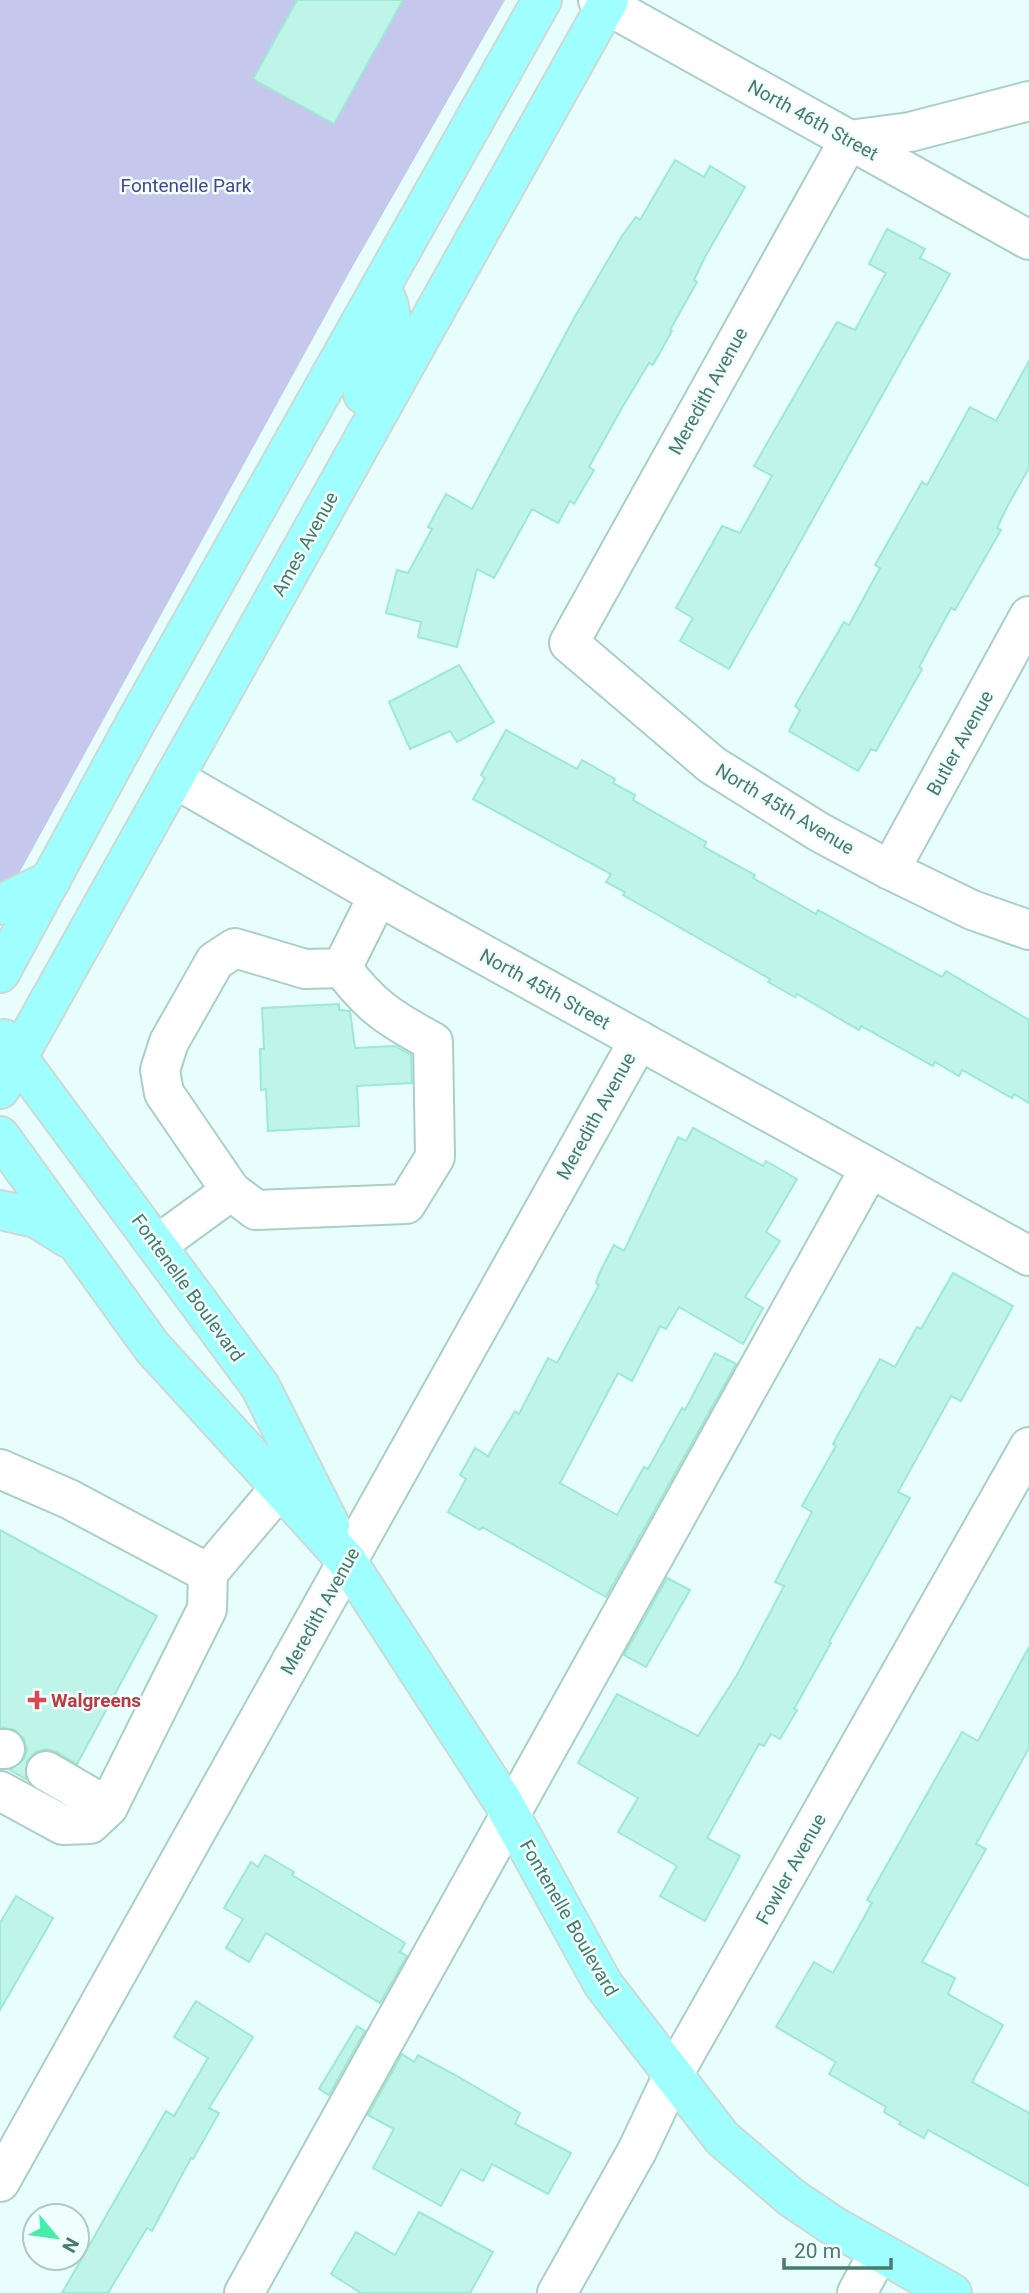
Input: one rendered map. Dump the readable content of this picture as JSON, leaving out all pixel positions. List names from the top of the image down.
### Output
{
  "streets": {
    "main road": ["Ames Avenue", "Fontenelle Boulevard"],
    "street": [
      "North 46th Street",
      "Meredith Avenue",
      "Butler Avenue",
      "North 45th Avenue",
      "North 45th Street",
      "Fowler Avenue"
    ]
  },
  "crossings": [
    ["North 46th Street", "Meredith Avenue"],
    ["North 46th Street", "Ames Avenue"],
    ["Meredith Avenue", "North 45th Avenue"],
    ["Meredith Avenue", "North 45th Street"],
    ["Meredith Avenue", "Fontenelle Boulevard"],
    ["Ames Avenue", "North 45th Street"],
    ["Ames Avenue", "Fontenelle Boulevard"],
    ["Butler Avenue", "North 45th Avenue"],
    ["Fontenelle Boulevard", "Fowler Avenue"]
  ],
  "parks": ["Fontenelle Park"],
  "places": {
    "health": ["Walgreens"]
  },
  "scale_bar": "20 m",
  "north": "bottom right"
}
